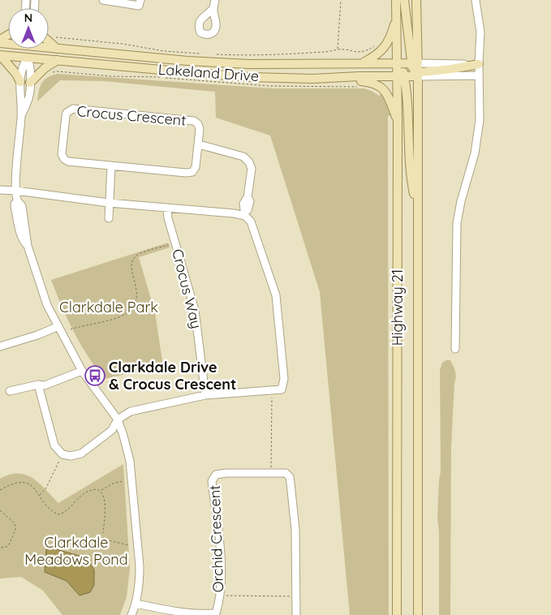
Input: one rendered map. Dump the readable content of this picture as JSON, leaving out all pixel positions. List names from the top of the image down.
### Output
{
  "streets": {
    "main road": ["Lakeland Drive", "Highway 21"],
    "street": ["Crocus Crescent", "Crocus Way", "Orchid Crescent"]
  },
  "crossings": [
    ["Lakeland Drive", "Highway 21"]
  ],
  "parks": ["Clarkdale Park", "Clarkdale Meadows Pond"],
  "places": {
    "bus stop": ["Clarkdale Drive & Crocus Crescent"]
  },
  "north": "top"
}
